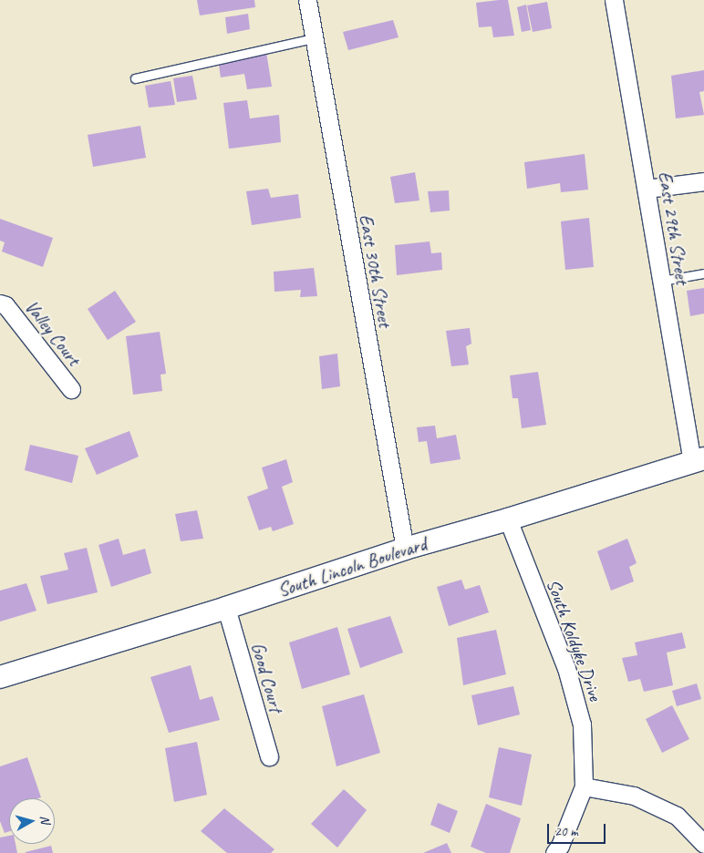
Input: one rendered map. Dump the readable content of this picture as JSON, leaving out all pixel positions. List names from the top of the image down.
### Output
{
  "streets": {
    "street": [
      "East 29th Street",
      "East 30th Street",
      "Valley Court",
      "South Lincoln Boulevard",
      "South Koldyke Drive",
      "Good Court"
    ]
  },
  "crossings": [
    ["East 29th Street", "South Lincoln Boulevard"],
    ["East 30th Street", "South Lincoln Boulevard"],
    ["South Lincoln Boulevard", "South Koldyke Drive"],
    ["South Lincoln Boulevard", "Good Court"]
  ],
  "scale_bar": "20 m",
  "north": "right"
}
